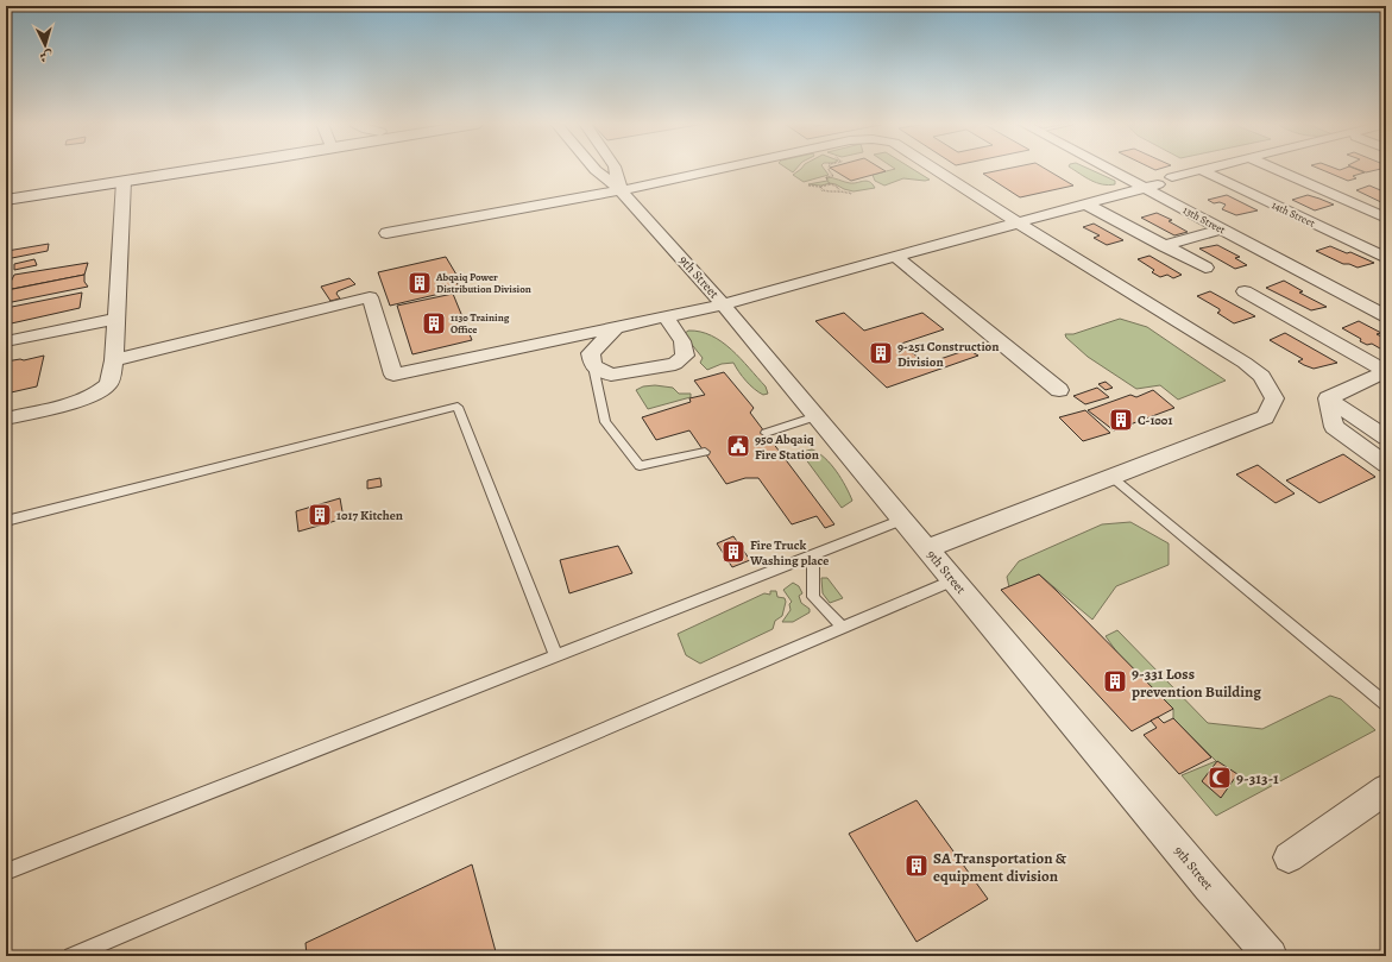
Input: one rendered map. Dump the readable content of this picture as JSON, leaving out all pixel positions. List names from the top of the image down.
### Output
{
  "streets": {
    "street": ["14th Street", "13th Street", "9th Street"]
  },
  "places": {
    "building": [
      "Abqaiq Power Distribution Division",
      "1130 Training Office",
      "9-251 Construction Division",
      "C-1001",
      "1017 Kitchen",
      "Fire Truck Washing place",
      "9-331 Loss prevention Building",
      "SA Transportation & equipment division"
    ],
    "public building": ["950 Abqaiq Fire Station"],
    "mosque": ["9-313-1"]
  },
  "north": "bottom"
}
